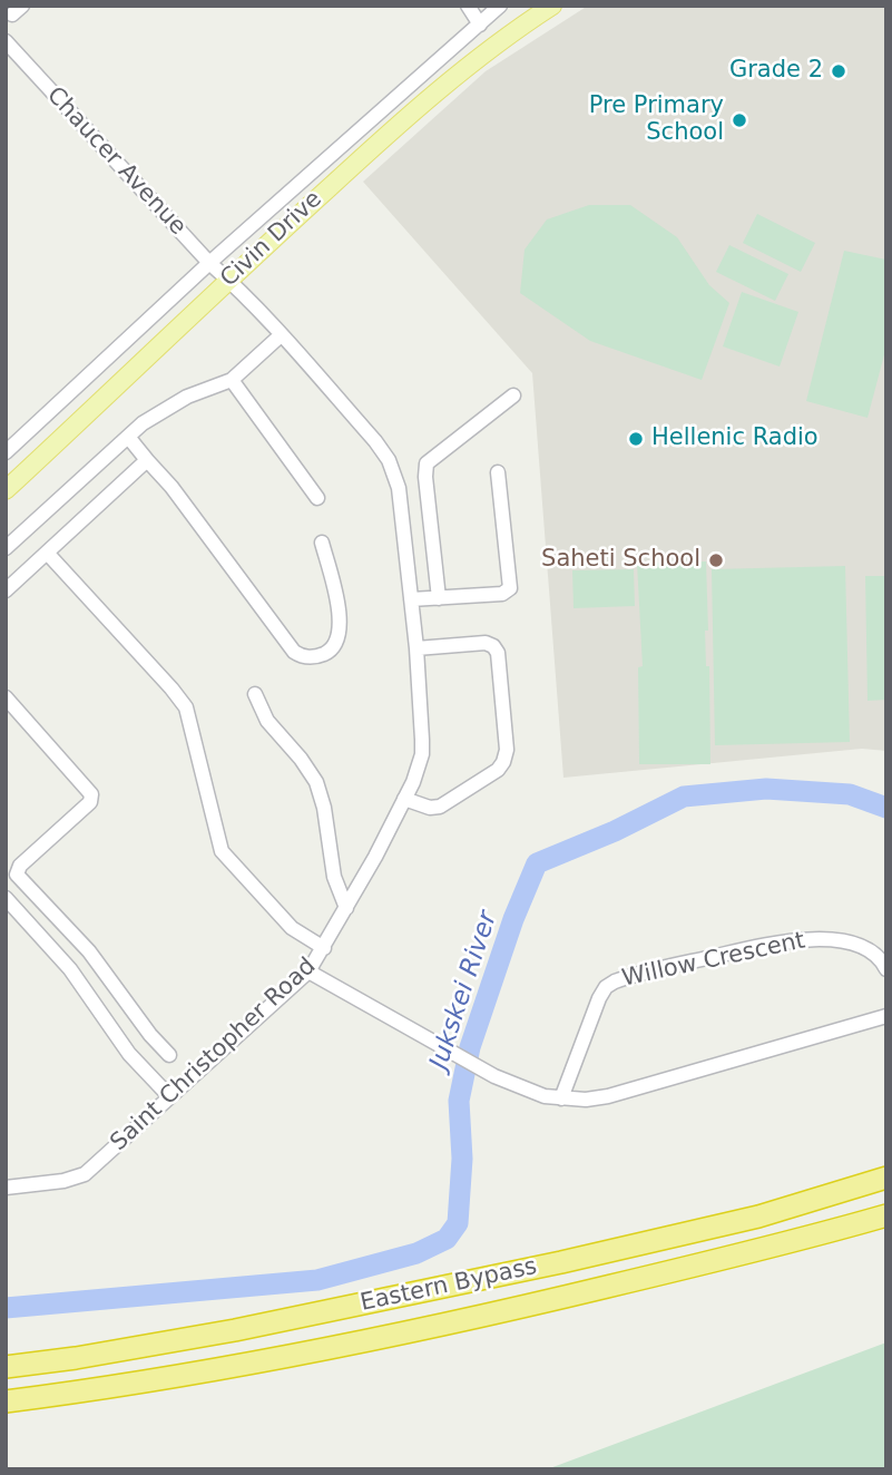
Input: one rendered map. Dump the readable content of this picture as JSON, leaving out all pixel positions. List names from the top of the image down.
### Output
{
  "streets": {
    "highway": ["Eastern Bypass"],
    "main road": ["Civin Drive"],
    "street": ["Chaucer Avenue", "Willow Crescent", "Saint Christopher Road"]
  },
  "crossings": [
    ["Chaucer Avenue", "Civin Drive"],
    ["Chaucer Avenue", "Saint Christopher Road"],
    ["Civin Drive", "Saint Christopher Road"]
  ],
  "water": ["Jukskei River"],
  "places": [
    "Grade 2",
    "Pre Primary School",
    "Hellenic Radio",
    "Saheti School"
  ]
}
